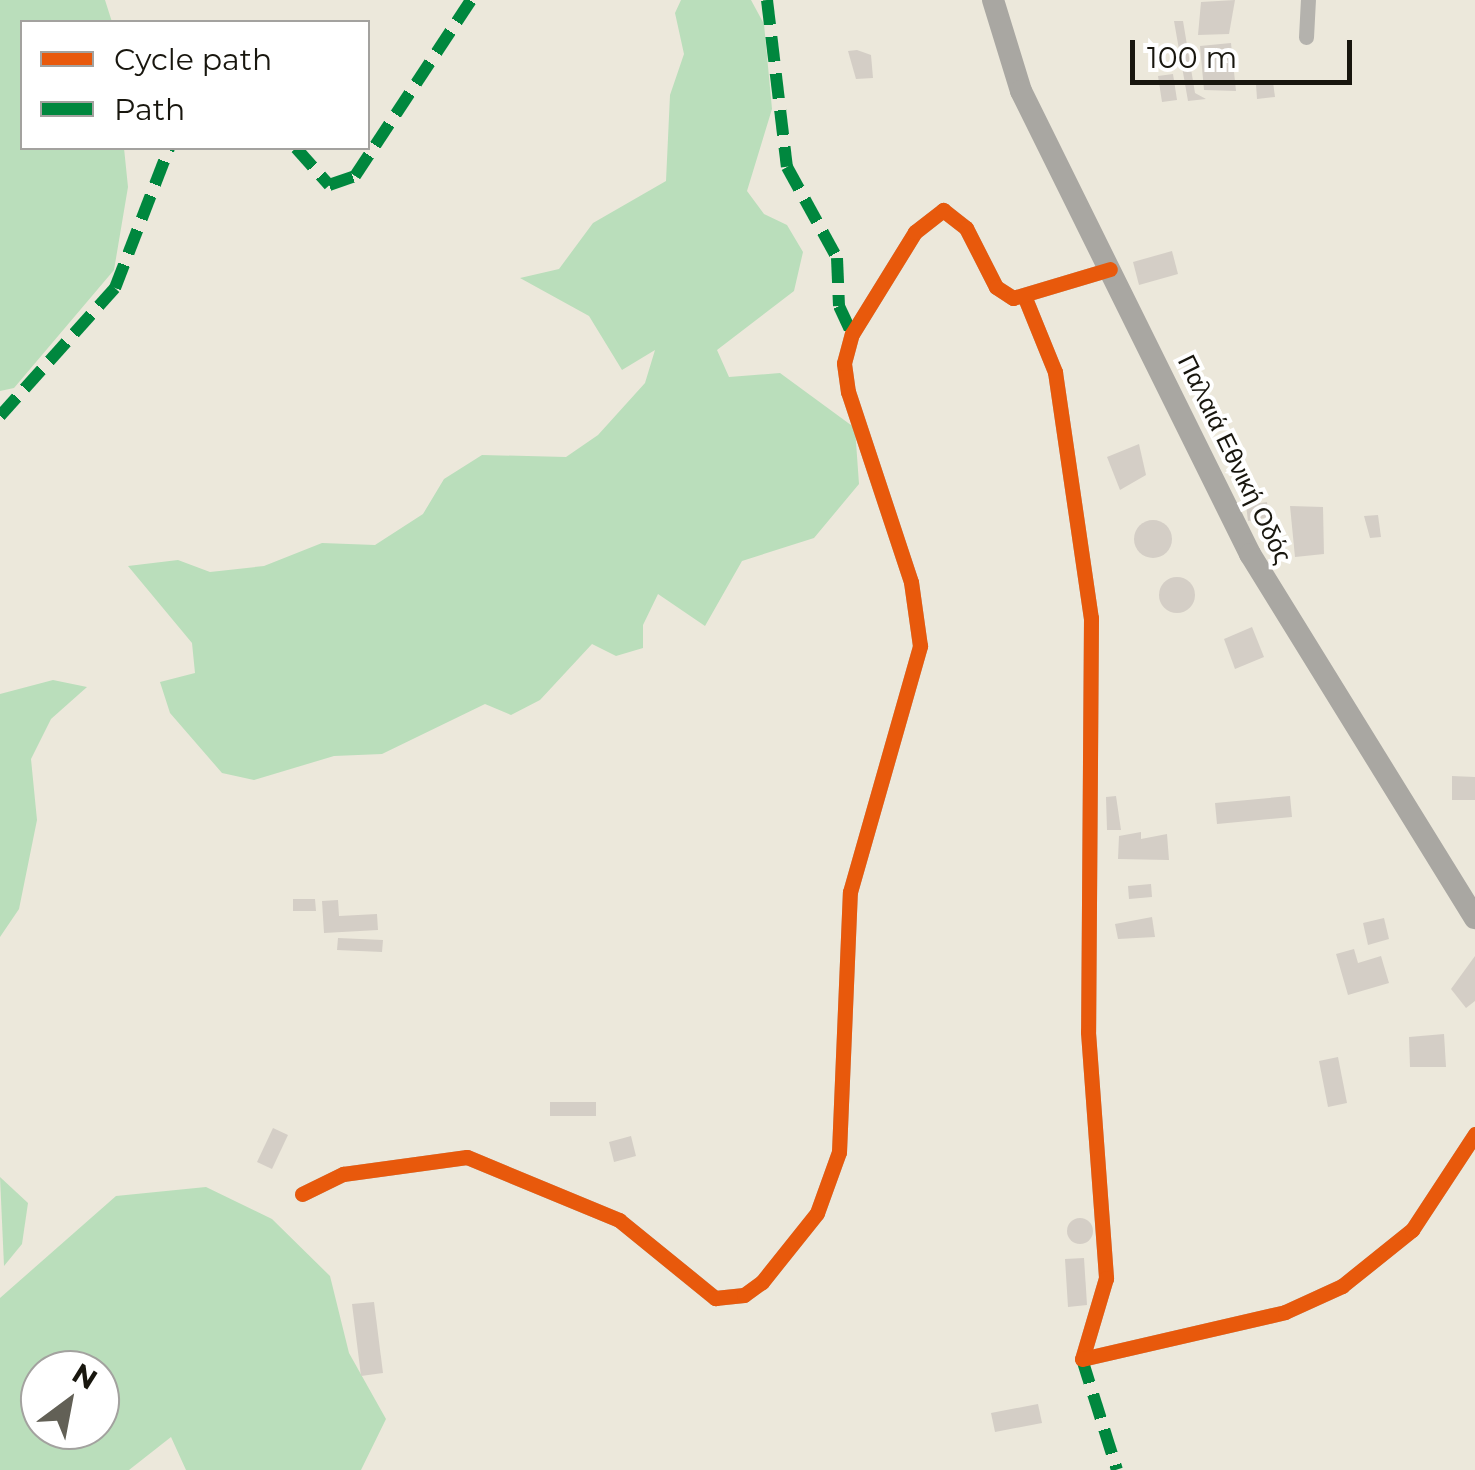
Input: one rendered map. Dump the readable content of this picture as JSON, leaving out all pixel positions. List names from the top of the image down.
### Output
{
  "streets": {
    "street": ["Παλαιά Εθνική Οδός"]
  },
  "legend": ["Cycle path", "Path"],
  "scale_bar": "100 m",
  "north": "top right"
}
